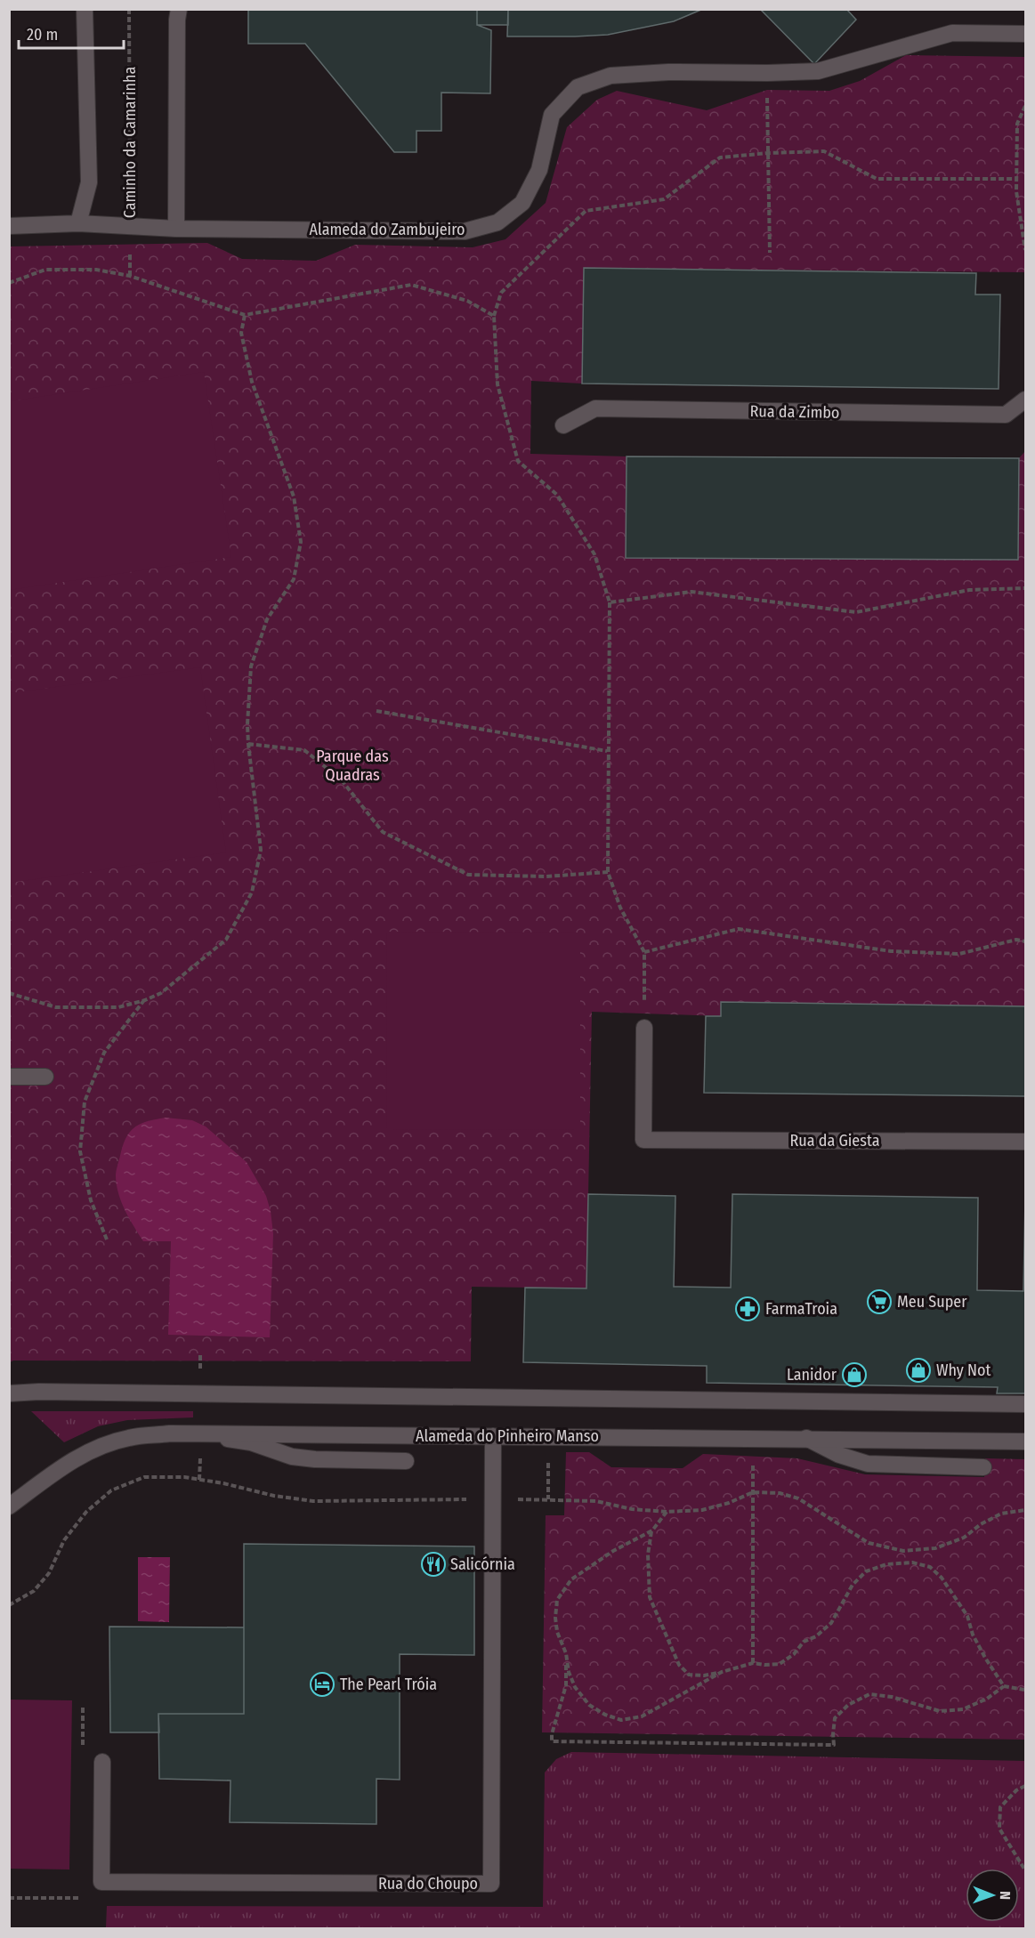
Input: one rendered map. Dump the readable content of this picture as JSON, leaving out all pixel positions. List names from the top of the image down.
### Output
{
  "streets": {
    "street": [
      "Alameda do Zambujeiro",
      "Rua da Zimbo",
      "Rua da Giesta",
      "Alameda do Pinheiro Manso",
      "Rua do Choupo"
    ],
    "path": ["Caminho da Camarinha"]
  },
  "crossings": [
    ["Caminho da Camarinha", "Alameda do Zambujeiro"],
    ["Alameda do Pinheiro Manso", "Rua do Choupo"]
  ],
  "parks": ["Parque das Quadras"],
  "places": {
    "supermarket": ["Meu Super"],
    "pharmacy": ["FarmaTroia"],
    "shop": ["Why Not", "Lanidor"],
    "restaurant": ["Salicórnia"],
    "hotel": ["The Pearl Tróia"]
  },
  "scale_bar": "20 m",
  "north": "right"
}
